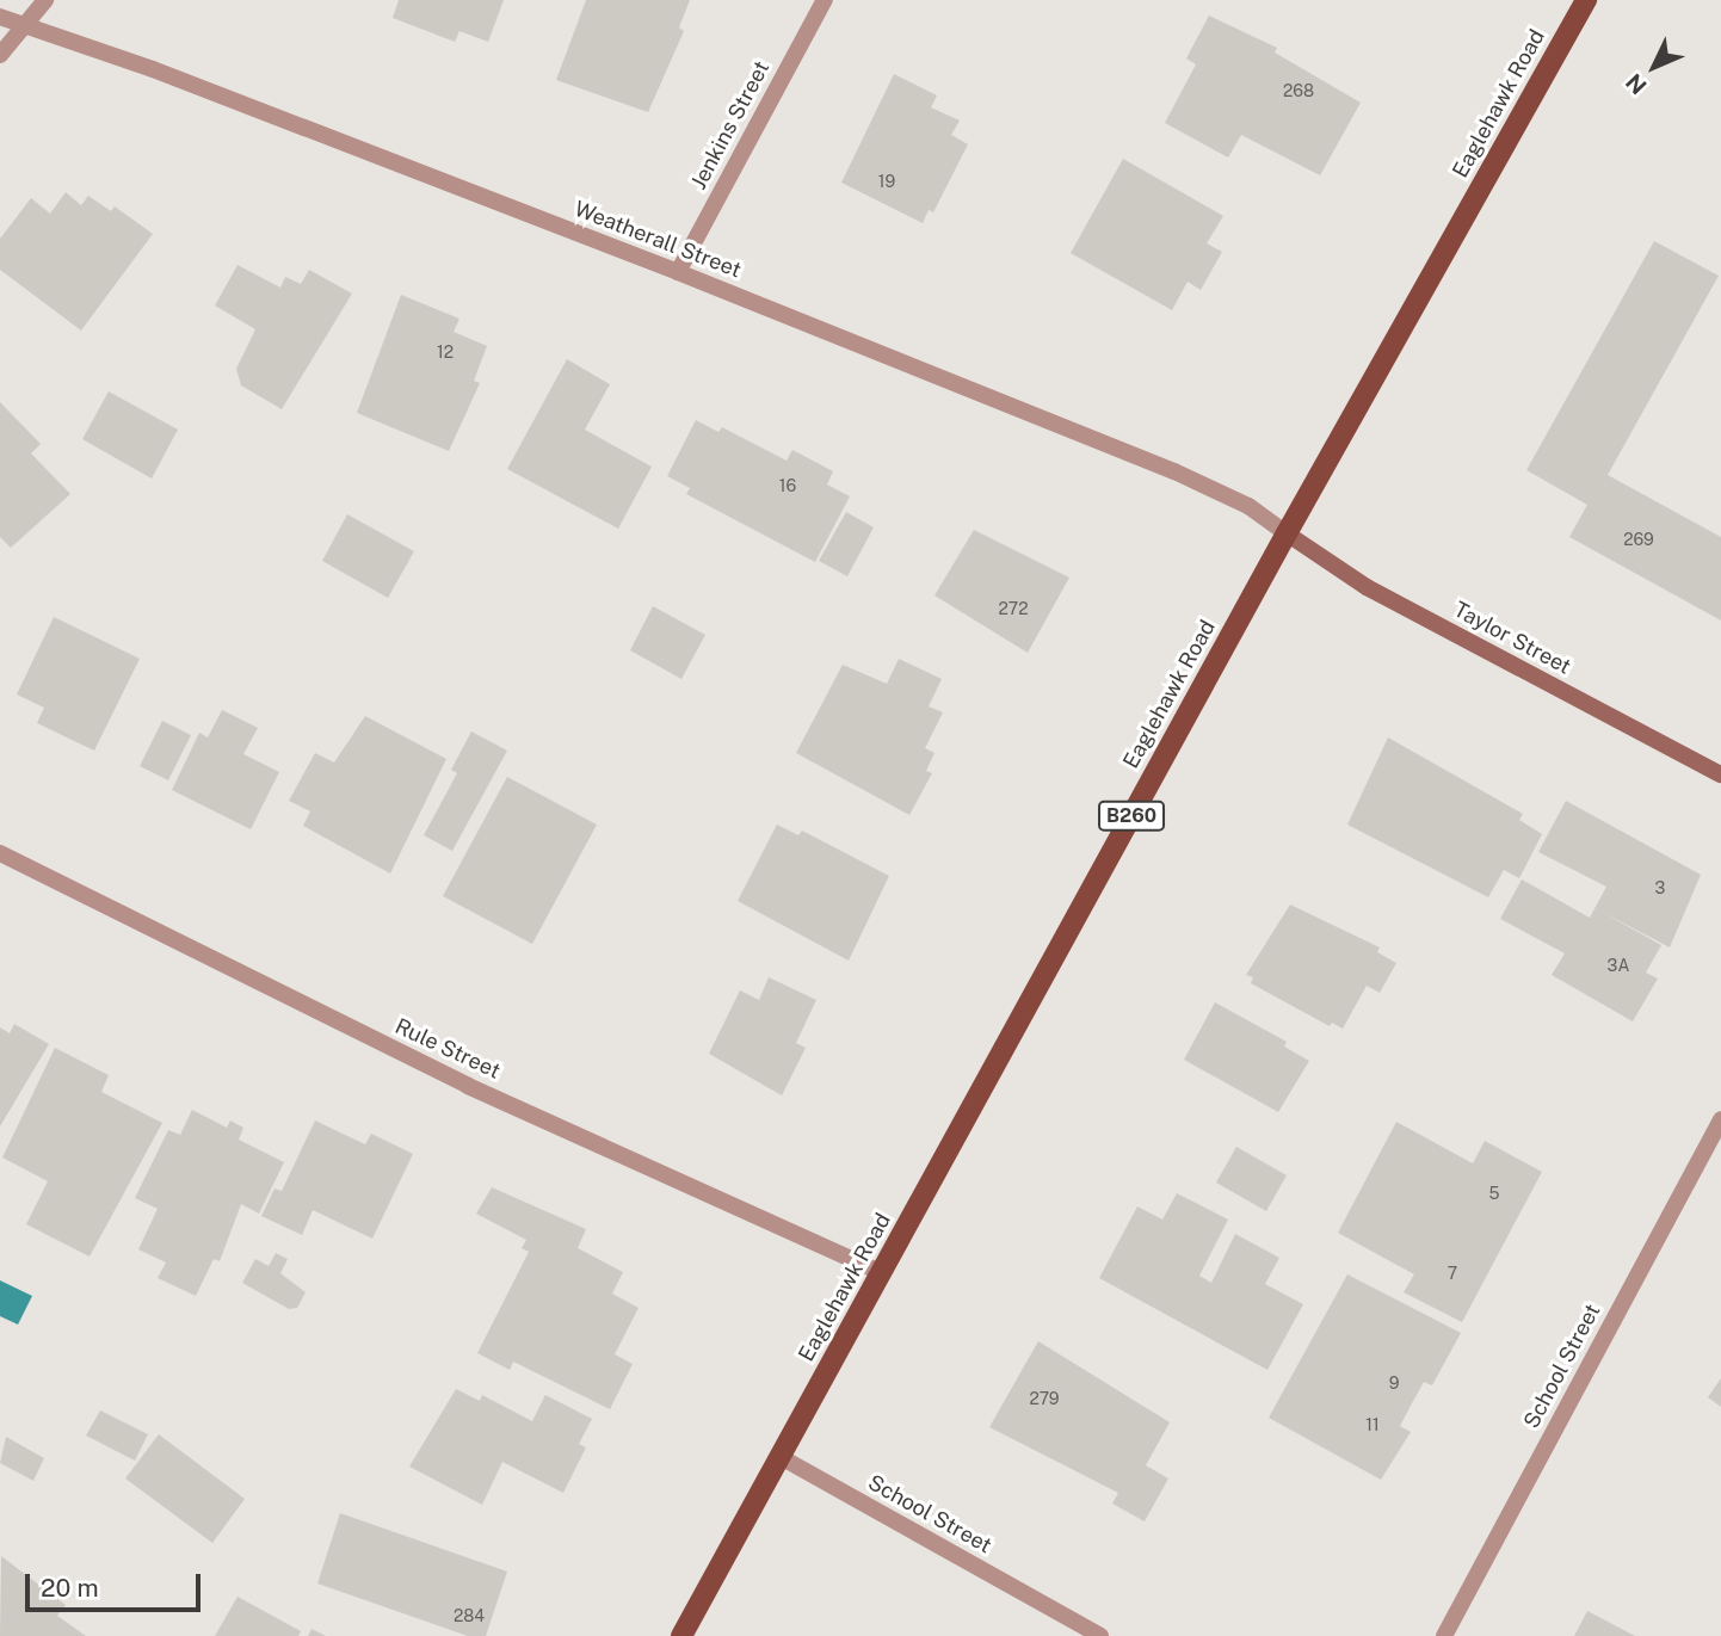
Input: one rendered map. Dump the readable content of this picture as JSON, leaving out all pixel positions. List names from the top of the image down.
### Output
{
  "streets": {
    "main road": ["Eaglehawk Road", "B260"],
    "street": [
      "Jenkins Street",
      "Weatherall Street",
      "Taylor Street",
      "Rule Street",
      "School Street"
    ]
  },
  "crossings": [
    ["Eaglehawk Road", "Weatherall Street"],
    ["Eaglehawk Road", "Taylor Street"],
    ["Eaglehawk Road", "Rule Street"],
    ["Eaglehawk Road", "School Street"],
    ["Jenkins Street", "Weatherall Street"],
    ["Weatherall Street", "Taylor Street"]
  ],
  "house_numbers": [
    "268",
    "19",
    "12",
    "16",
    "269",
    "272",
    "3",
    "3A",
    "5",
    "7",
    "9",
    "279",
    "11",
    "284"
  ],
  "scale_bar": "20 m",
  "north": "bottom left"
}
